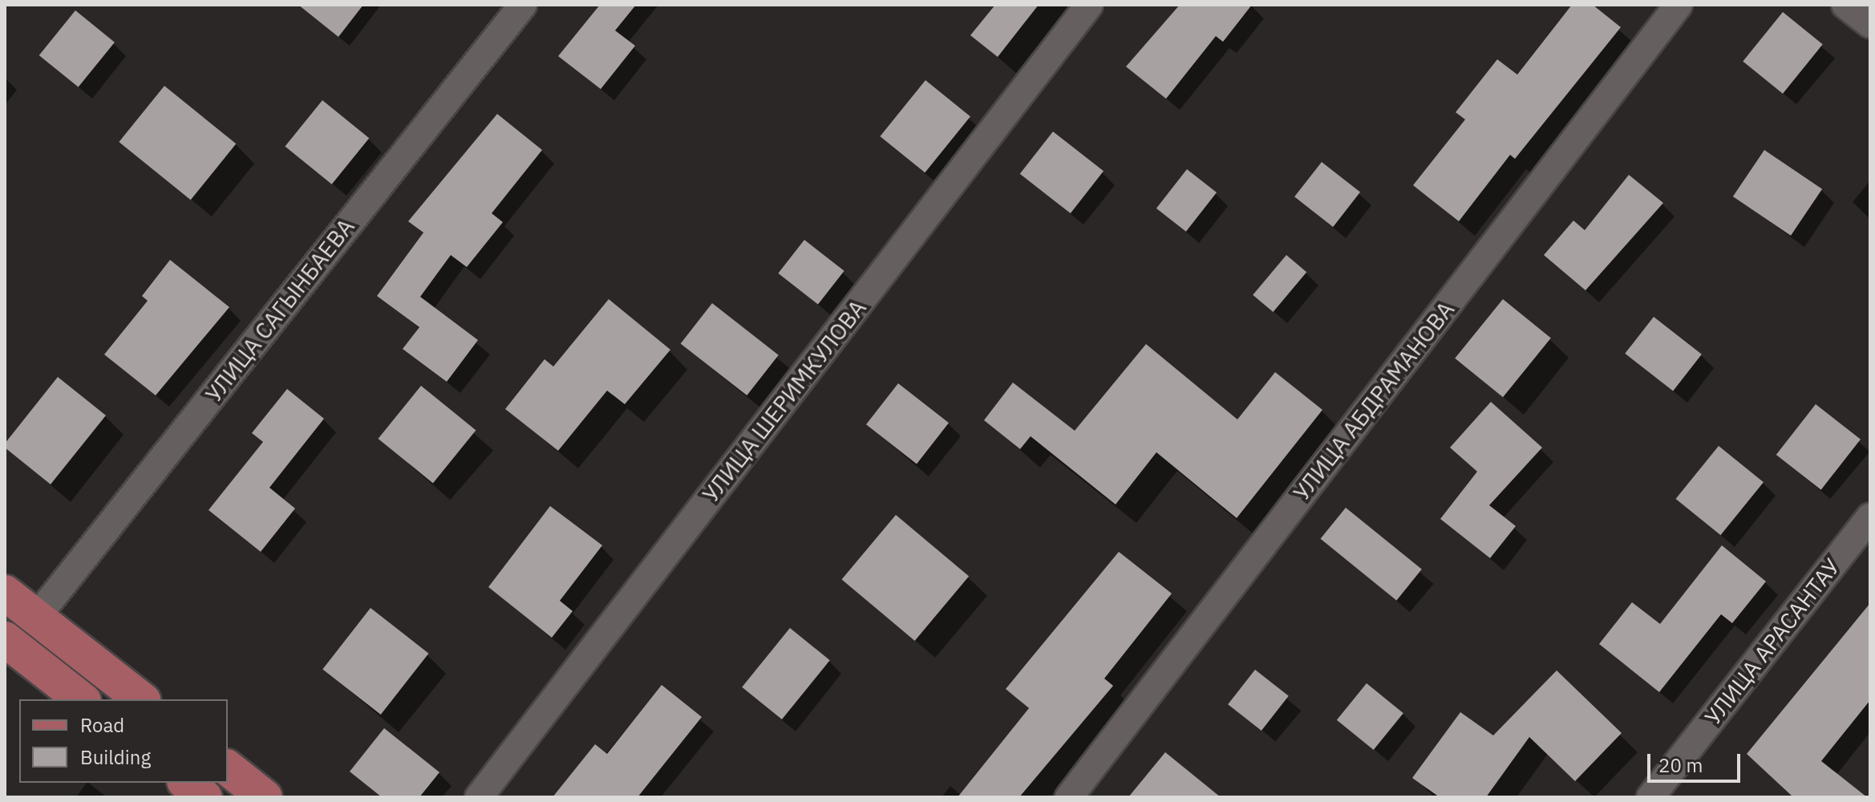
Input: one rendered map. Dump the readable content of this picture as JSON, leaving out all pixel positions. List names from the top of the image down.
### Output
{
  "streets": {
    "street": [
      "УЛИЦА САГЫНБАЕВА",
      "УЛИЦА ШЕРИМКУЛОВА",
      "УЛИЦА АБДРАМАНОВА",
      "УЛИЦА АРАСАНТАУ"
    ]
  },
  "legend": ["Road", "Building"],
  "scale_bar": "20 m"
}
